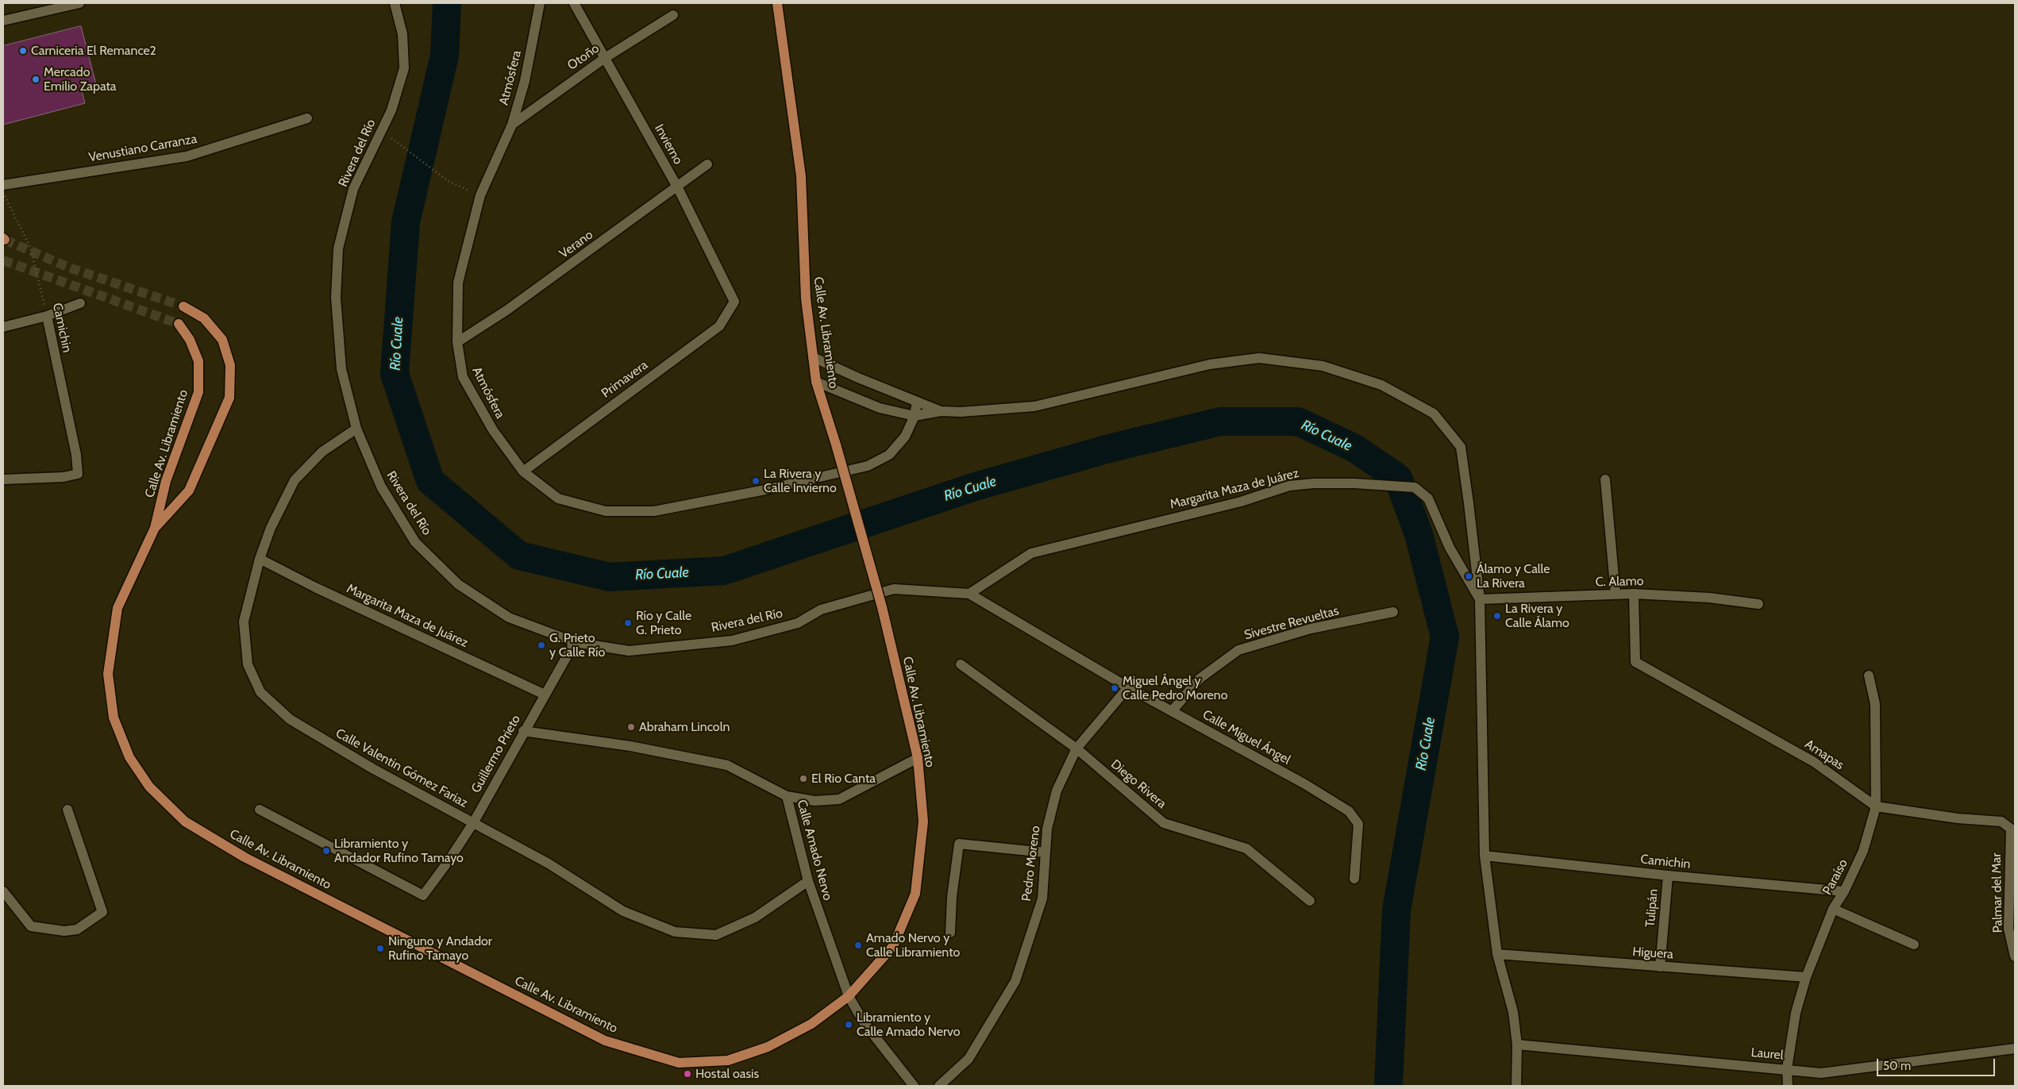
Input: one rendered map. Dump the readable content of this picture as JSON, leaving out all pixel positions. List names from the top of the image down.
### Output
{
  "streets": {
    "main road": ["Calle Av. Libramiento"],
    "street": [
      "Otoño",
      "Atmósfera",
      "Invierno",
      "Venustiano Carranza",
      "Rivera del Río",
      "Verano",
      "Camichin",
      "Primavera",
      "Margarita Maza de Juárez",
      "C. Alamo",
      "Sivestre Revueltas",
      "Calle Miguel Ángel",
      "Guillermo Prieto",
      "Amapas",
      "Calle Valentin Gómez Fariaz",
      "Diego Rivera",
      "Calle Amado Nervo",
      "Pedro Moreno",
      "Paraíso",
      "Palmar del Mar",
      "Tulipán",
      "Higuera",
      "Laurel"
    ]
  },
  "crossings": [
    ["Otoño", "Atmósfera"],
    ["Otoño", "Invierno"],
    ["Atmósfera", "Verano"],
    ["Atmósfera", "Primavera"],
    ["Invierno", "Verano"],
    ["Invierno", "Primavera"],
    ["Rivera del Río", "Calle Miguel Ángel"],
    ["Rivera del Río", "Guillermo Prieto"],
    ["Rivera del Río", "Calle Valentin Gómez Fariaz"],
    ["Camichin", "Paraíso"],
    ["Camichin", "Tulipán"],
    ["Calle Av. Libramiento", "Calle Amado Nervo"],
    ["Margarita Maza de Juárez", "C. Alamo"],
    ["Margarita Maza de Juárez", "Calle Miguel Ángel"],
    ["Margarita Maza de Juárez", "Guillermo Prieto"],
    ["Margarita Maza de Juárez", "Calle Valentin Gómez Fariaz"],
    ["C. Alamo", "Amapas"],
    ["Sivestre Revueltas", "Calle Miguel Ángel"],
    ["Calle Miguel Ángel", "Pedro Moreno"],
    ["Guillermo Prieto", "Calle Valentin Gómez Fariaz"],
    ["Guillermo Prieto", "Calle Amado Nervo"],
    ["Amapas", "Paraíso"],
    ["Amapas", "Palmar del Mar"],
    ["Calle Valentin Gómez Fariaz", "Calle Amado Nervo"],
    ["Diego Rivera", "Pedro Moreno"],
    ["Paraíso", "Higuera"],
    ["Paraíso", "Laurel"],
    ["Tulipán", "Higuera"]
  ],
  "water": ["Río Cuale"],
  "places": [
    "Carniceria El Remance2",
    "Mercado Emilio Zapata",
    "La Rivera y Calle Invierno",
    "Álamo y Calle La Rivera",
    "La Rivera y Calle Álamo",
    "Río y Calle G. Prieto",
    "G. Prieto y Calle Río",
    "Miguel Ángel y Calle Pedro Moreno",
    "Abraham Lincoln",
    "El Rio Canta",
    "Libramiento y Andador Rufino Tamayo",
    "Amado Nervo y Calle Libramiento",
    "Ninguno y Andador Rufino Tamayo",
    "Libramiento y Calle Amado Nervo",
    "Hostal oasis"
  ],
  "scale_bar": "50 m"
}
